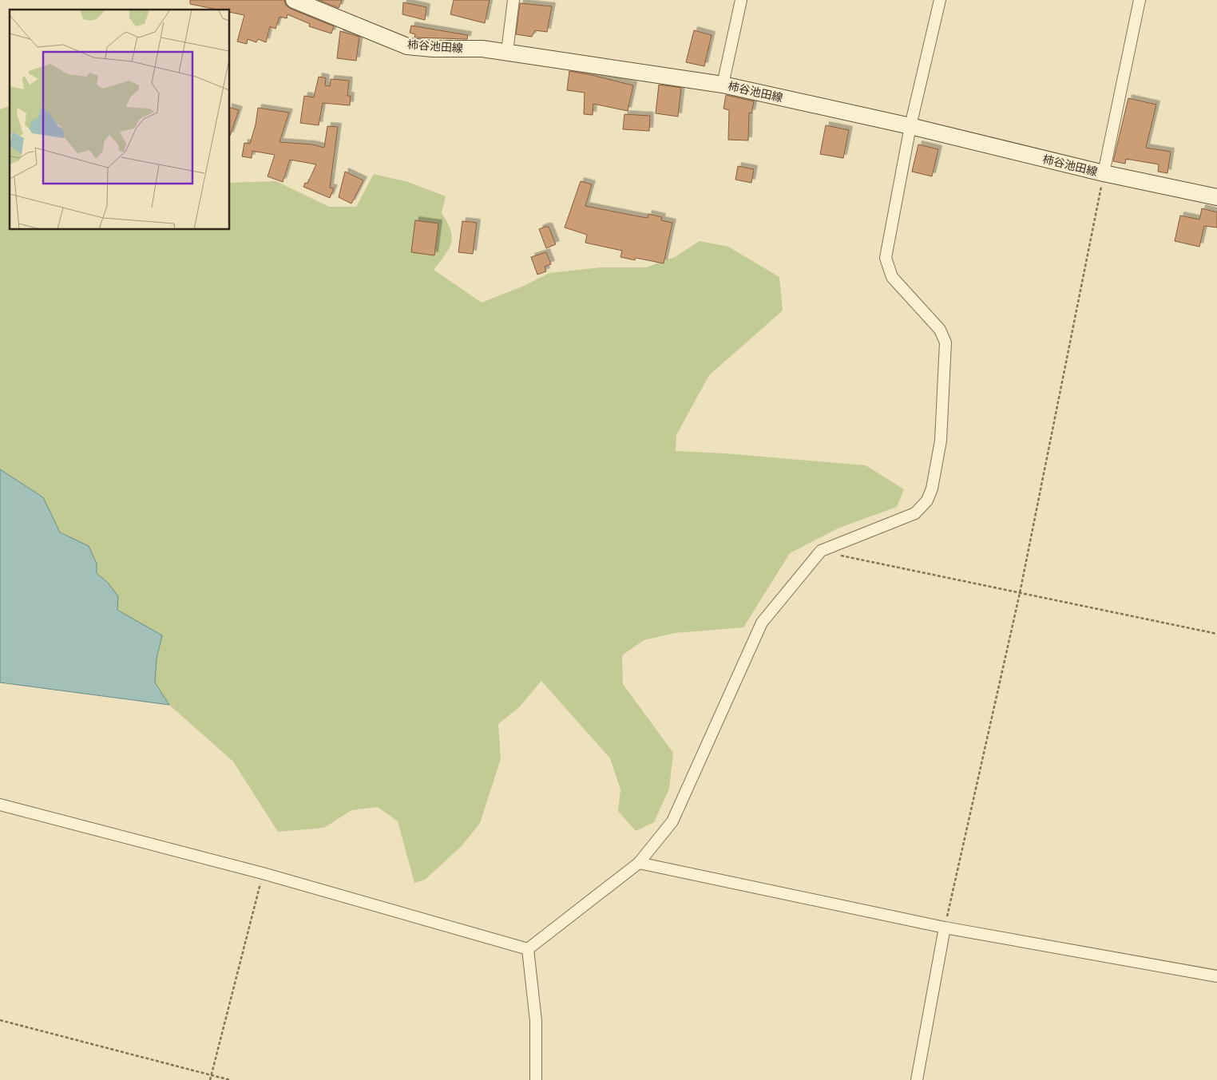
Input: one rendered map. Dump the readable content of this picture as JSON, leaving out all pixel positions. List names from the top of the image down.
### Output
{
  "streets": {
    "main road": ["柿谷池田線"]
  }
}
